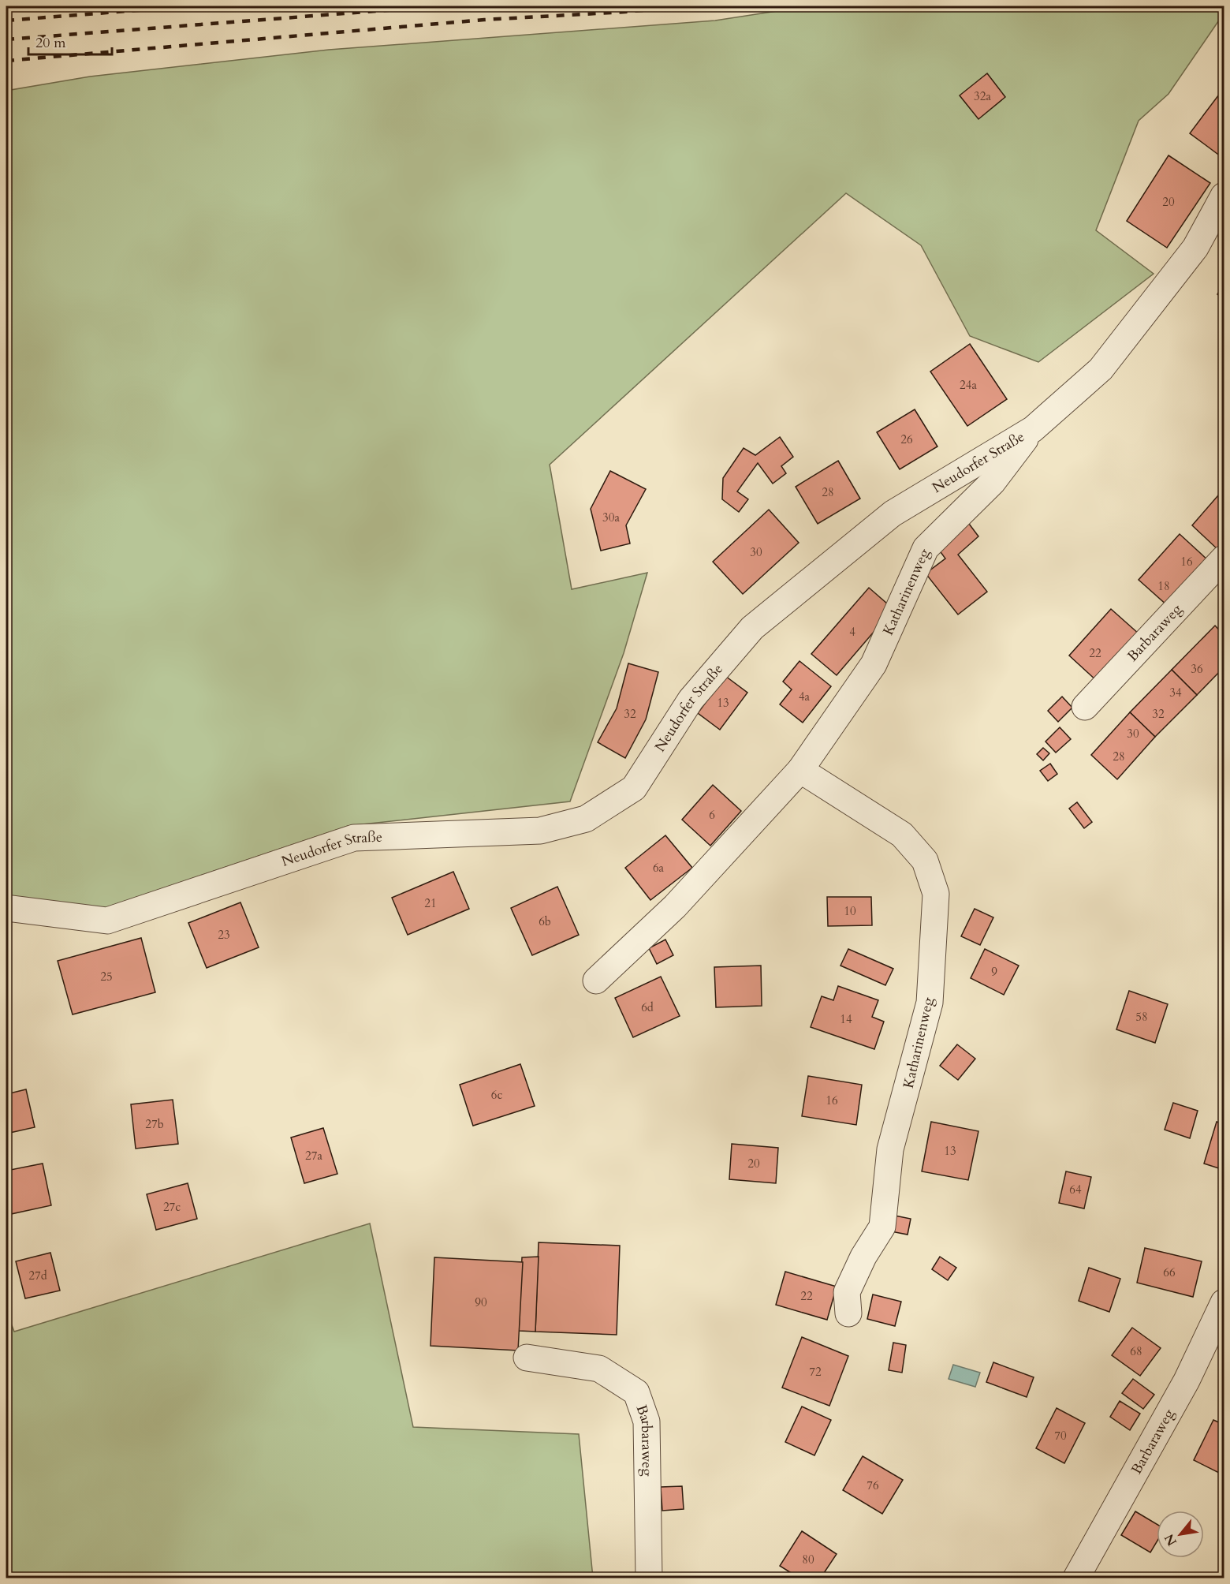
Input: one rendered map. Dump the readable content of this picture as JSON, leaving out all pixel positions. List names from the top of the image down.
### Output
{
  "streets": {
    "street": ["Neudorfer Straße", "Katharinenweg", "Barbaraweg"]
  },
  "crossings": [
    ["Neudorfer Straße", "Katharinenweg"]
  ],
  "house_numbers": [
    "32a",
    "20",
    "24a",
    "26",
    "28",
    "30a",
    "30",
    "16",
    "18",
    "4",
    "22",
    "36",
    "34",
    "4a",
    "13",
    "32",
    "32",
    "30",
    "28",
    "6",
    "6a",
    "21",
    "10",
    "6b",
    "23",
    "9",
    "25",
    "6d",
    "58",
    "14",
    "6c",
    "16",
    "27b",
    "13",
    "27a",
    "20",
    "64",
    "27c",
    "66",
    "27d",
    "22",
    "90",
    "68",
    "72",
    "70",
    "76",
    "80"
  ],
  "scale_bar": "20 m",
  "north": "bottom left"
}
